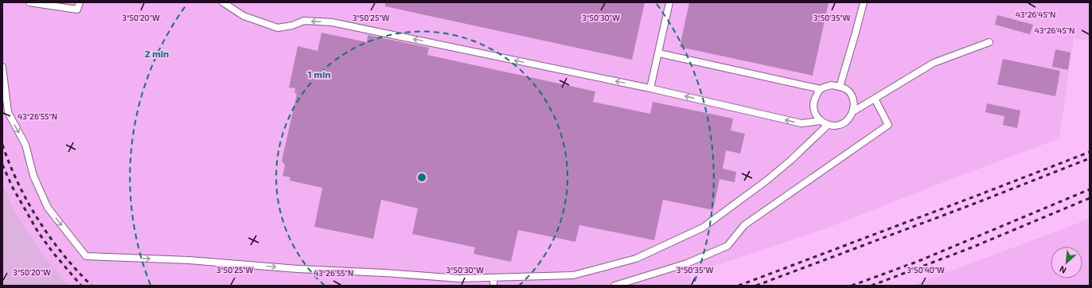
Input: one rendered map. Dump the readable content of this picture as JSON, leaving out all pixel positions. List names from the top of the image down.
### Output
{
  "north": "bottom left",
  "coordinates": [
    "43°26'45\"N",
    "3°50'20\"W",
    "3°50'25\"W",
    "3°50'30\"W",
    "3°50'35\"W",
    "43°26'55\"N",
    "3°50'40\"W"
  ],
  "rings": ["2 min", "1 min"]
}
